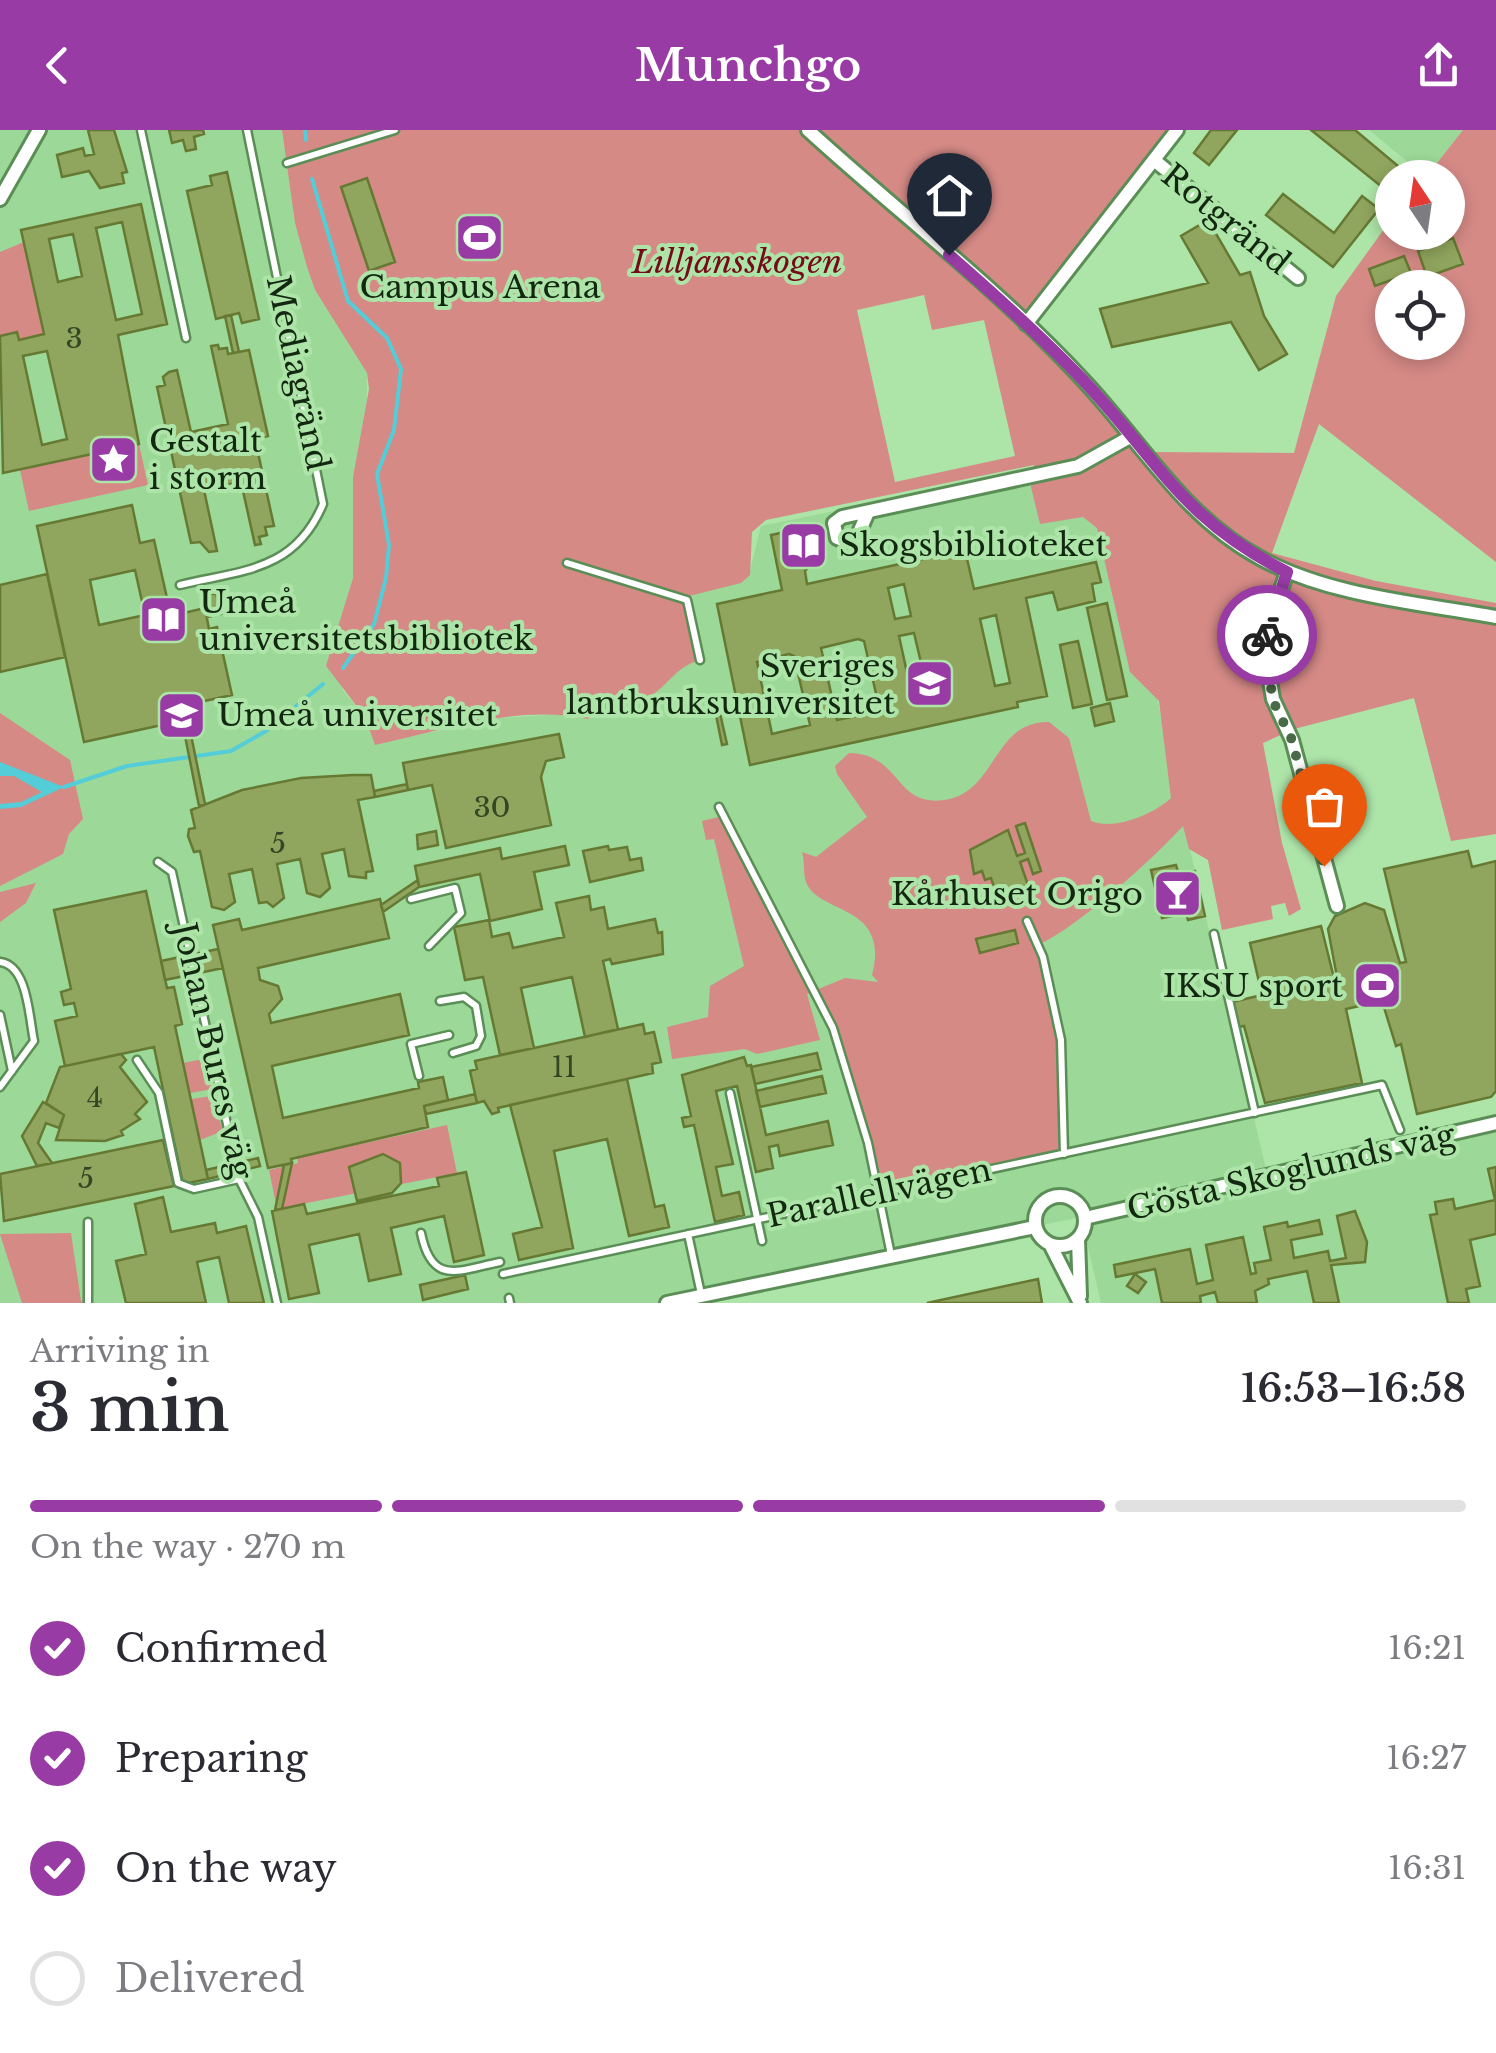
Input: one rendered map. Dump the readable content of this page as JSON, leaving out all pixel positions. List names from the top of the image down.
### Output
{
  "streets": {
    "street": ["Rotgränd", "Gösta Skoglunds väg"],
    "lane": ["Mediagränd", "Johan Bures väg", "Parallellvägen"]
  },
  "parks": ["Lilljansskogen"],
  "places": {
    "sports": ["Campus Arena", "IKSU sport"],
    "place": ["Gestalt i storm"],
    "library": ["Skogsbiblioteket", "Umeå universitetsbibliotek"],
    "school or university": ["Sveriges lantbruksuniversitet", "Umeå universitet"],
    "bar": ["Kårhuset Origo"]
  },
  "house_numbers": [
    "3",
    "30",
    "5",
    "11",
    "4",
    "5"
  ],
  "north": "top",
  "page": {
    "header": "Munchgo",
    "heading": ["3 min", "Arriving in", "16:53–16:58"],
    "bar": "On the way · 270 m",
    "list": [
      ["Confirmed", "16:21"],
      ["Preparing", "16:27"],
      ["On the way", "16:31"],
      "Delivered"
    ]
  }
}
